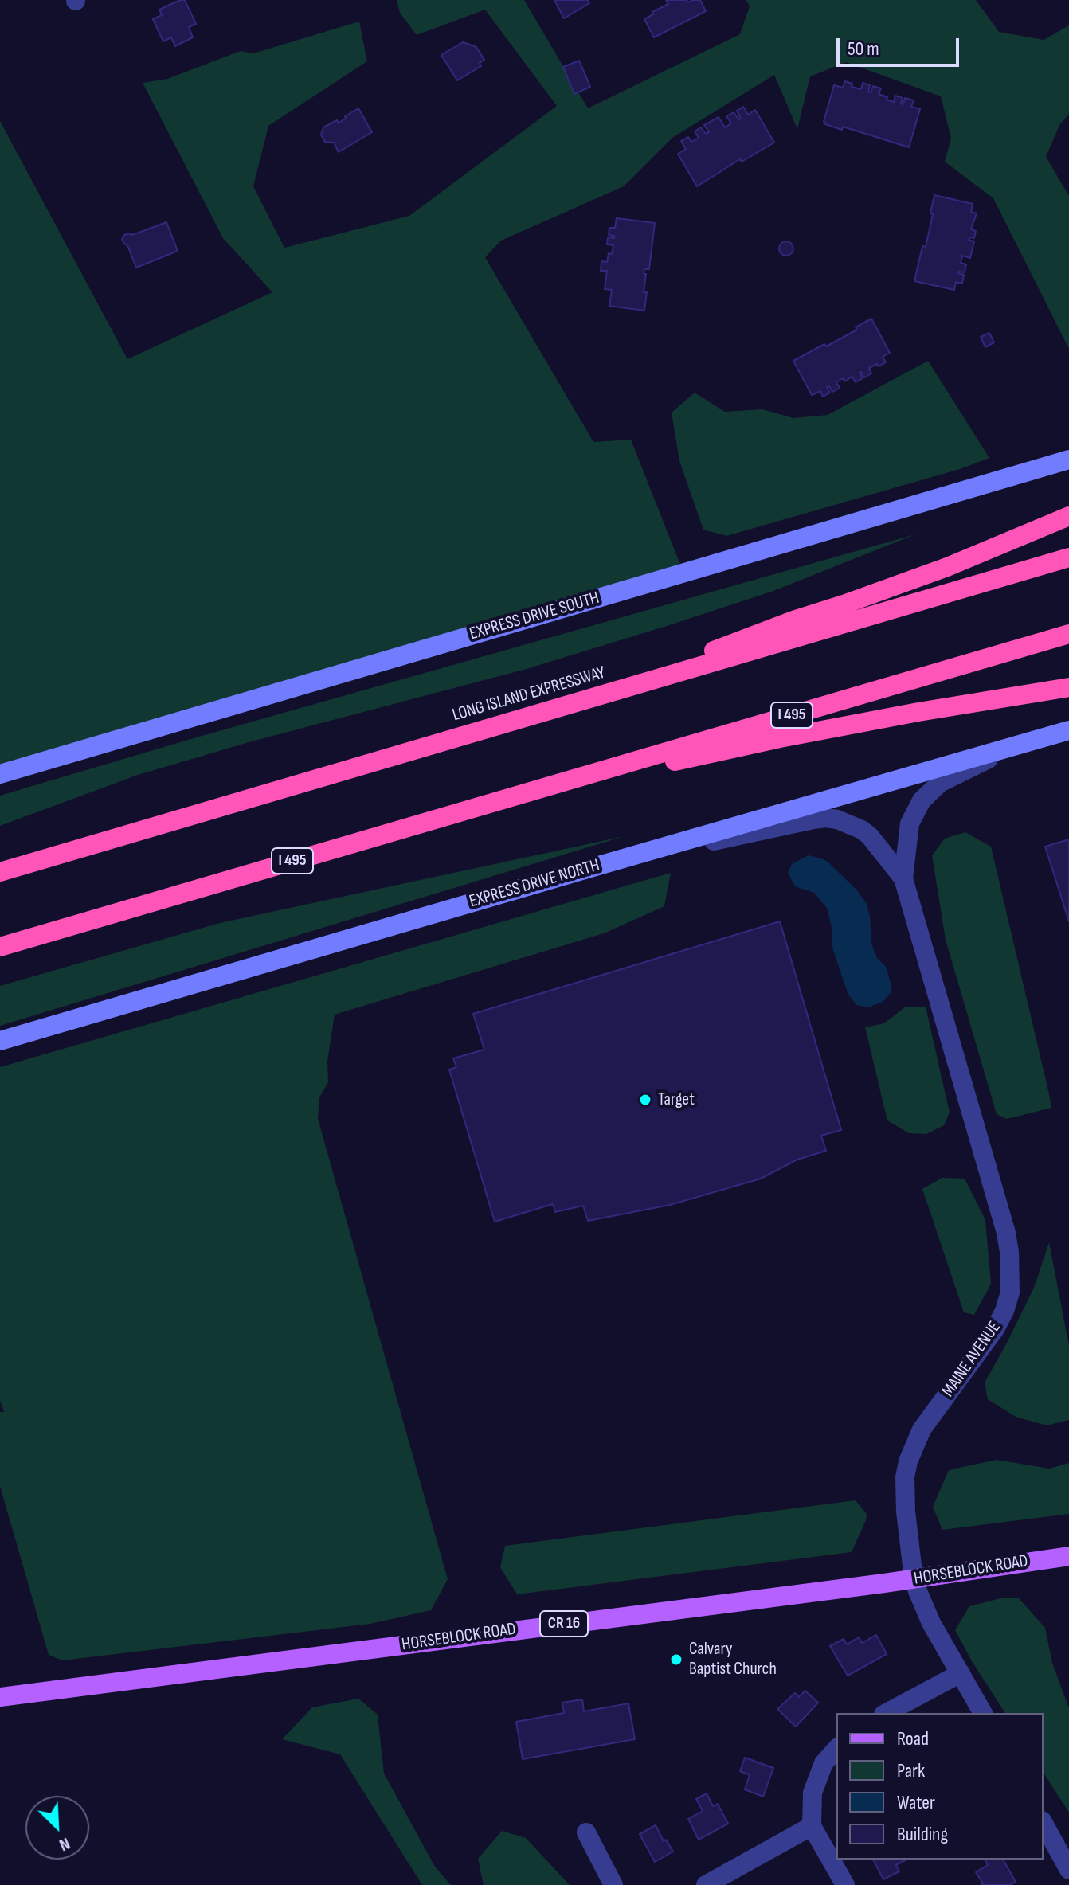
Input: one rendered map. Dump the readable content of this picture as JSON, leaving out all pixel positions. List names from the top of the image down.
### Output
{
  "streets": {
    "highway": ["LONG ISLAND EXPRESSWAY", "I 495"],
    "main road": [
      "EXPRESS DRIVE SOUTH",
      "EXPRESS DRIVE NORTH",
      "HORSEBLOCK ROAD",
      "CR 16"
    ],
    "street": ["MAINE AVENUE"]
  },
  "crossings": [
    ["MAINE AVENUE", "HORSEBLOCK ROAD"]
  ],
  "places": ["Target", "Calvary Baptist Church"],
  "legend": [
    "Road",
    "Park",
    "Water",
    "Building"
  ],
  "scale_bar": "50 m",
  "north": "bottom right"
}
